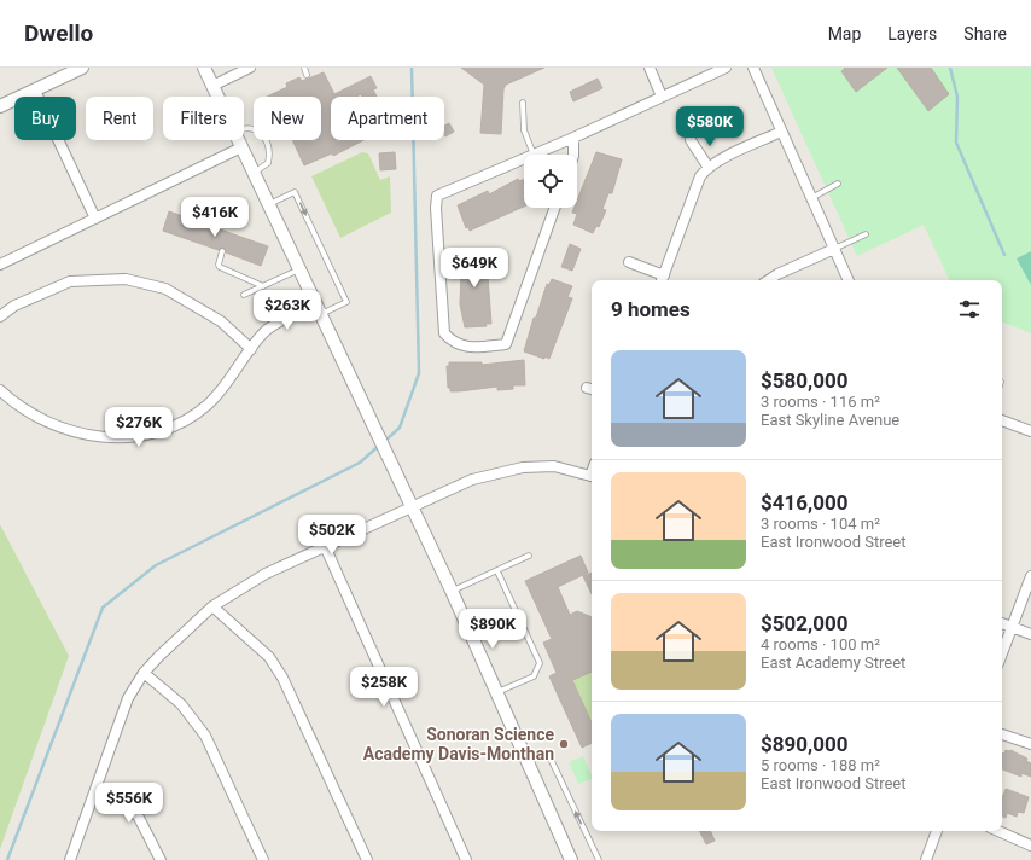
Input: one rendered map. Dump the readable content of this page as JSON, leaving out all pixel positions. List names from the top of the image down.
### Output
{
  "places": ["Sonoran Science Academy Davis-Monthan"],
  "page": {
    "header": "Dwello",
    "nav": ["Map", "Layers", "Share"],
    "chip": [
      "Buy",
      "Rent",
      "Filters",
      "New",
      "Apartment"
    ],
    "price": [
      "$580K",
      "$416K",
      "$649K",
      "$263K",
      "$276K",
      "$502K",
      "$890K",
      "$258K",
      "$556K"
    ],
    "heading": "9 homes",
    "list": [
      {
        "name": "$580,000",
        "note": "3 rooms · 116 m² · East Skyline Avenue"
      },
      {
        "name": "$416,000",
        "note": "3 rooms · 104 m² · East Ironwood Street"
      },
      {
        "name": "$502,000",
        "note": "4 rooms · 100 m² · East Academy Street"
      },
      {
        "name": "$890,000",
        "note": "5 rooms · 188 m² · East Ironwood Street"
      }
    ]
  }
}
